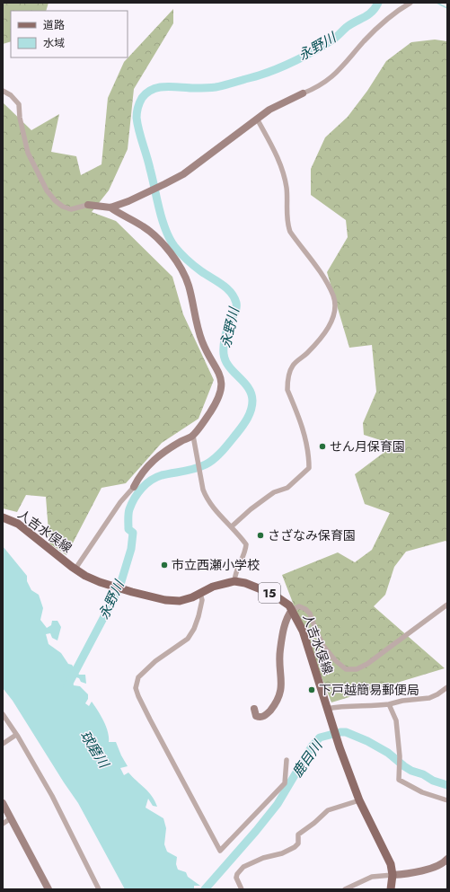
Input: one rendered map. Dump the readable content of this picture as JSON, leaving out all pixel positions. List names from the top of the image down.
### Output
{
  "streets": {
    "main road": ["人吉水俣線", "15"]
  },
  "water": ["永野川", "球磨川", "鹿目川"],
  "places": [
    "せん月保育園",
    "さざなみ保育園",
    "市立西瀬小学校",
    "下戸越簡易郵便局"
  ],
  "legend": ["道路", "水域"]
}
